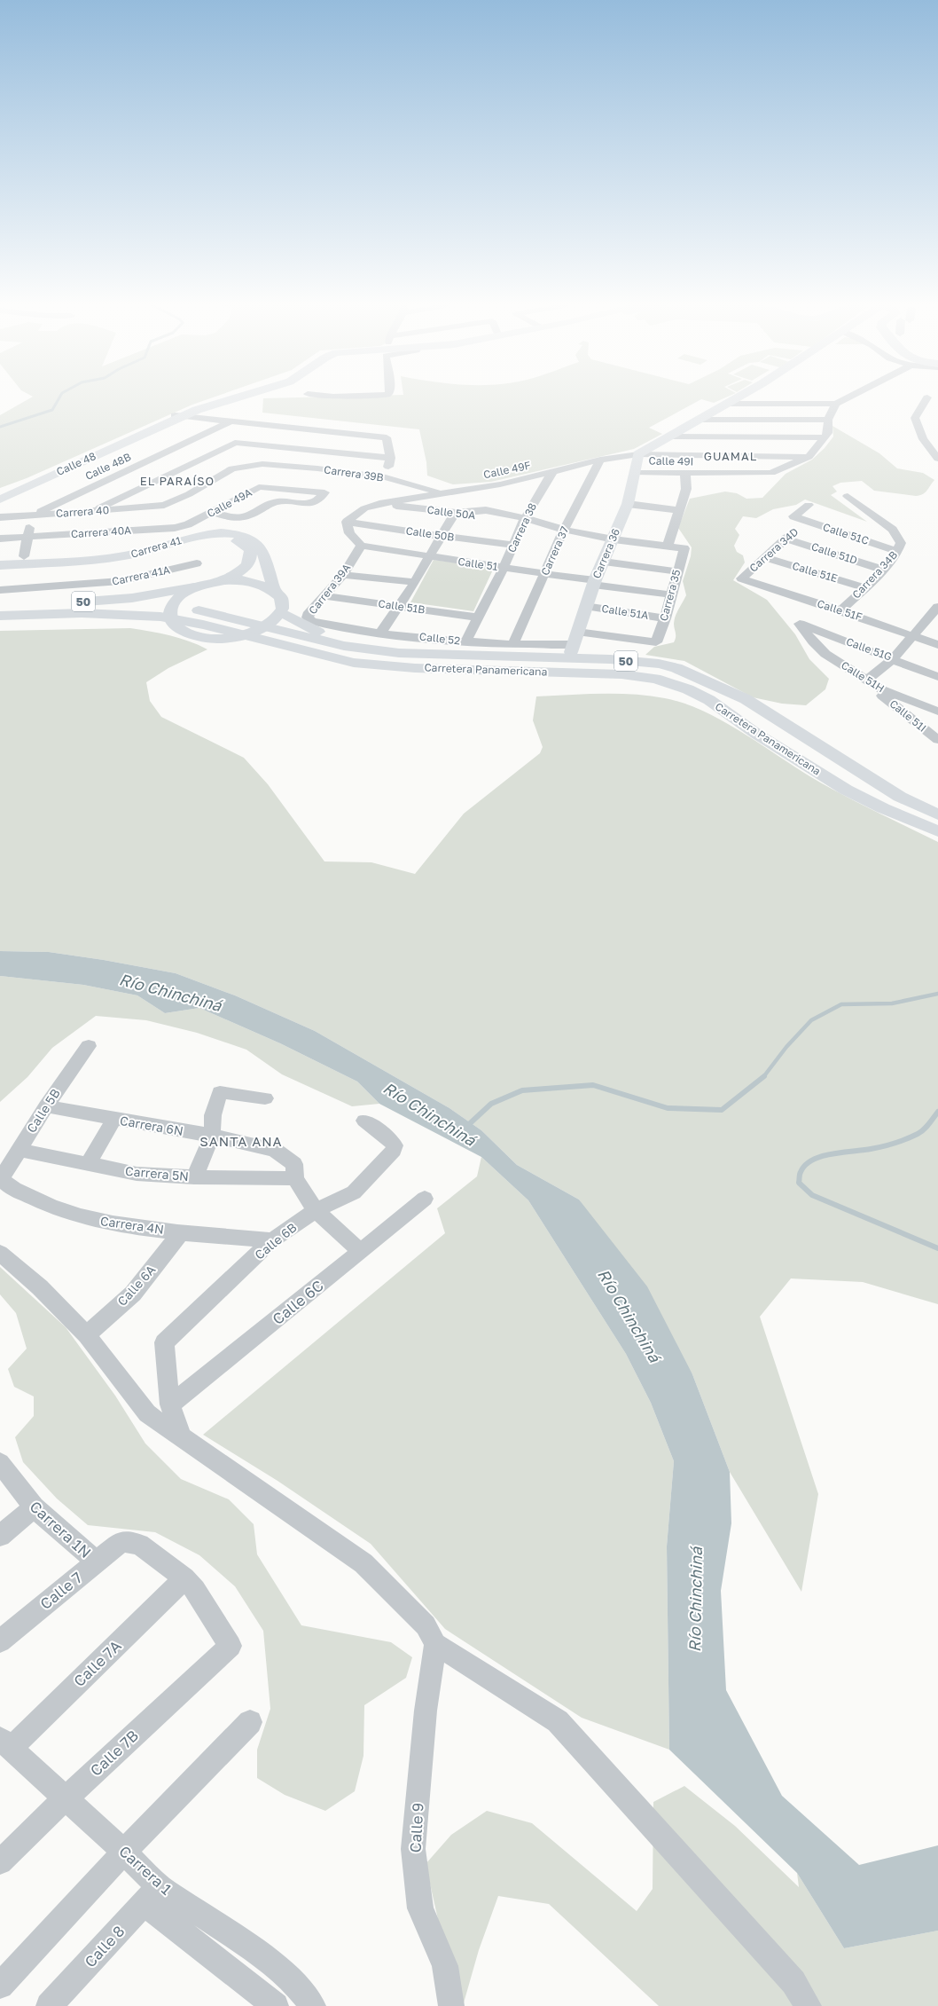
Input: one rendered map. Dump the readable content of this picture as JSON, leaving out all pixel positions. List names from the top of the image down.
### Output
{
  "streets": {
    "main road": [
      "Calle 48",
      "Carrera 41",
      "Carrera 36",
      "50",
      "Carretera Panamericana"
    ],
    "street": [
      "Calle 49I",
      "Calle 48B",
      "Calle 49F",
      "Carrera 39B",
      "Calle 49A",
      "Carrera 40",
      "Calle 50A",
      "Carrera 38",
      "Carrera 40A",
      "Calle 50B",
      "Calle 51C",
      "Carrera 34D",
      "Carrera 37",
      "Calle 51D",
      "Calle 51",
      "Calle 51E",
      "Carrera 34B",
      "Carrera 41A",
      "Carrera 39A",
      "Carrera 35",
      "Calle 51B",
      "Calle 51F",
      "Calle 51A",
      "Calle 52",
      "Calle 51G",
      "Calle 51H",
      "Calle 51I",
      "Calle 5B",
      "Carrera 6N",
      "Carrera 5N",
      "Carrera 4N",
      "Calle 6B",
      "Calle 6A",
      "Calle 6C",
      "Carrera 1N",
      "Calle 7",
      "Calle 7A",
      "Calle 7B",
      "Calle 9",
      "Carrera 1",
      "Calle 8"
    ]
  },
  "crossings": [
    ["Calle 49I", "Calle 49F"],
    ["Calle 49I", "Carrera 36"],
    ["Calle 48B", "Carrera 40"],
    ["Calle 49F", "Carrera 39B"],
    ["Calle 49F", "Calle 50A"],
    ["Calle 49F", "Carrera 38"],
    ["Calle 49F", "Carrera 37"],
    ["Calle 49F", "Carrera 36"],
    ["Carrera 39B", "Carrera 40"],
    ["Calle 49A", "Carrera 40A"],
    ["Calle 50A", "Carrera 38"],
    ["Calle 50A", "Carrera 37"],
    ["Calle 50A", "Carrera 36"],
    ["Calle 50A", "Carrera 35"],
    ["Carrera 38", "Calle 50B"],
    ["Carrera 38", "Calle 51"],
    ["Carrera 38", "Calle 51B"],
    ["Carrera 38", "Calle 52"],
    ["Calle 51C", "Carrera 34D"],
    ["Calle 51C", "Carrera 34B"],
    ["Carrera 34D", "Calle 51D"],
    ["Carrera 34D", "Calle 51E"],
    ["Carrera 34D", "Calle 51F"],
    ["Carrera 37", "Calle 51"],
    ["Carrera 37", "Calle 52"],
    ["Carrera 36", "Calle 51"],
    ["Carrera 36", "Calle 51A"],
    ["Carrera 36", "Calle 52"],
    ["Calle 51D", "Carrera 34B"],
    ["Calle 51", "Carrera 39A"],
    ["Calle 51", "Carrera 35"],
    ["Calle 51E", "Carrera 34B"],
    ["Carrera 34B", "Calle 51F"],
    ["Carrera 39A", "Calle 51B"],
    ["Carrera 39A", "Calle 52"],
    ["Carrera 35", "Calle 51A"],
    ["Carrera 35", "Calle 52"],
    ["Calle 51G", "Calle 51H"],
    ["Calle 51H", "Calle 51I"],
    ["Calle 5B", "Carrera 6N"],
    ["Calle 5B", "Carrera 5N"],
    ["Calle 5B", "Carrera 4N"],
    ["Carrera 6N", "Carrera 5N"],
    ["Carrera 4N", "Calle 6B"],
    ["Carrera 4N", "Calle 6A"],
    ["Calle 6B", "Calle 6C"],
    ["Carrera 1N", "Calle 7"],
    ["Calle 7", "Calle 7A"],
    ["Calle 7", "Calle 7B"],
    ["Calle 7A", "Calle 7B"],
    ["Calle 7A", "Carrera 1"],
    ["Calle 7B", "Carrera 1"],
    ["Carrera 1", "Calle 8"]
  ],
  "districts": ["GUAMAL", "EL PARAÍSO", "SANTA ANA"],
  "water": ["Río Chinchiná"]
}
